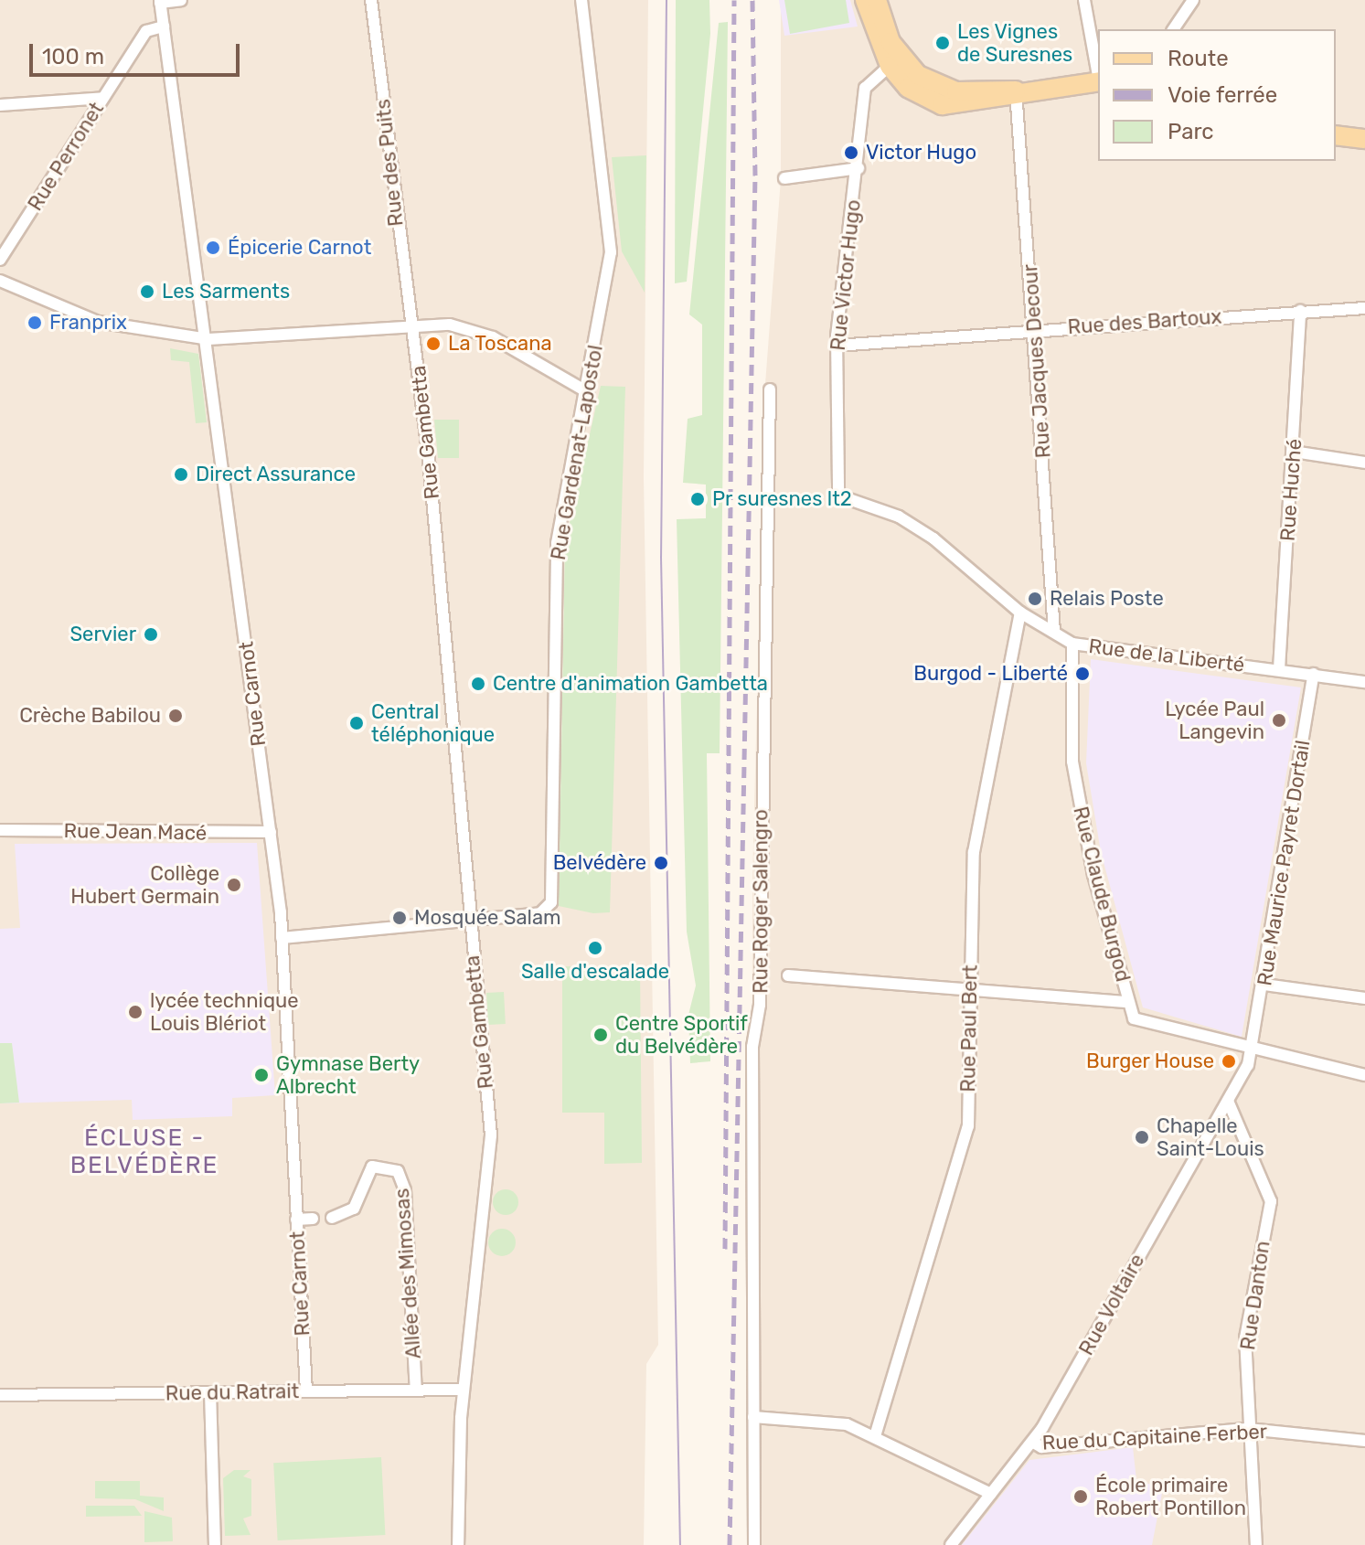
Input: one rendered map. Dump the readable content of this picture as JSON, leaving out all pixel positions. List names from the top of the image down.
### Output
{
  "streets": {
    "street": [
      "Rue Perronet",
      "Rue des Puits",
      "Rue Victor Hugo",
      "Rue des Bartoux",
      "Rue Jacques Decour",
      "Rue Gambetta",
      "Rue Gardenat-Lapostol",
      "Rue Huché",
      "Rue de la Liberté",
      "Rue Carnot",
      "Rue Jean Macé",
      "Rue Maurice Payret Dortail",
      "Rue Claude Burgod",
      "Rue Roger Salengro",
      "Rue Paul Bert",
      "Allée des Mimosas",
      "Rue Danton",
      "Rue Voltaire",
      "Rue du Ratrait",
      "Rue du Capitaine Ferber"
    ]
  },
  "crossings": [
    ["Rue Perronet", "Rue Carnot"],
    ["Rue des Puits", "Rue Gambetta"],
    ["Rue Victor Hugo", "Rue des Bartoux"],
    ["Rue Victor Hugo", "Rue de la Liberté"],
    ["Rue des Bartoux", "Rue Jacques Decour"],
    ["Rue des Bartoux", "Rue Huché"],
    ["Rue Jacques Decour", "Rue de la Liberté"],
    ["Rue Gambetta", "Rue Gardenat-Lapostol"],
    ["Rue Gambetta", "Rue du Ratrait"],
    ["Rue Huché", "Rue de la Liberté"],
    ["Rue de la Liberté", "Rue Maurice Payret Dortail"],
    ["Rue de la Liberté", "Rue Claude Burgod"],
    ["Rue de la Liberté", "Rue Paul Bert"],
    ["Rue Carnot", "Rue Jean Macé"],
    ["Rue Carnot", "Rue du Ratrait"],
    ["Rue Maurice Payret Dortail", "Rue Claude Burgod"],
    ["Rue Maurice Payret Dortail", "Rue Voltaire"],
    ["Rue Claude Burgod", "Rue Voltaire"],
    ["Allée des Mimosas", "Rue du Ratrait"],
    ["Rue Danton", "Rue Voltaire"],
    ["Rue Danton", "Rue du Capitaine Ferber"],
    ["Rue Voltaire", "Rue du Capitaine Ferber"]
  ],
  "districts": ["ÉCLUSE - BELVÉDÈRE"],
  "places": [
    "Les Vignes de Suresnes",
    "Victor Hugo",
    "Épicerie Carnot",
    "Les Sarments",
    "Franprix",
    "La Toscana",
    "Direct Assurance",
    "Pr suresnes lt2",
    "Relais Poste",
    "Servier",
    "Burgod - Liberté",
    "Centre d'animation Gambetta",
    "Crèche Babilou",
    "Lycée Paul Langevin",
    "Central téléphonique",
    "Belvédère",
    "Collège Hubert Germain",
    "Mosquée Salam",
    "Salle d'escalade",
    "lycée technique Louis Blériot",
    "Centre Sportif du Belvédère",
    "Burger House",
    "Gymnase Berty Albrecht",
    "Chapelle Saint-Louis",
    "École primaire Robert Pontillon"
  ],
  "legend": ["Route", "Voie ferrée", "Parc"],
  "scale_bar": "100 m"
}
